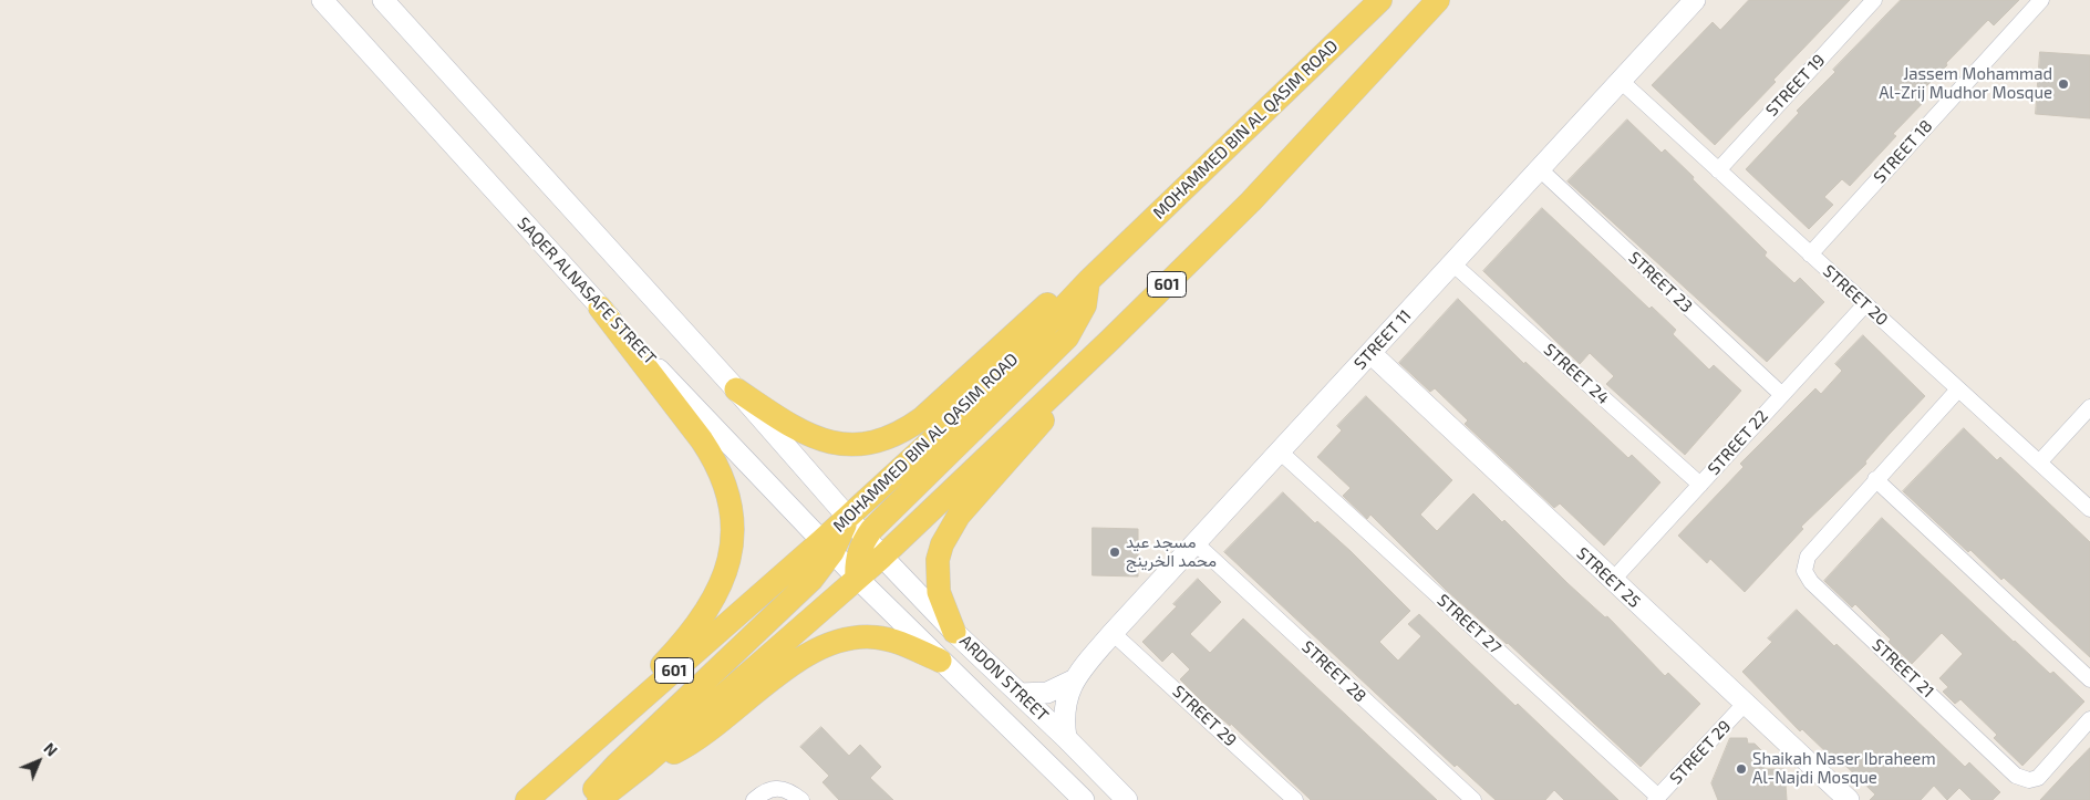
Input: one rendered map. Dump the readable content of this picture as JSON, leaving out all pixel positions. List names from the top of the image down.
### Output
{
  "streets": {
    "main road": [
      "MOHAMMED BIN AL QASIM ROAD",
      "601",
      "SAQER ALNASAFE STREET",
      "STREET 11",
      "STREET 25",
      "ARDON STREET"
    ],
    "street": [
      "STREET 19",
      "STREET 18",
      "STREET 23",
      "STREET 20",
      "STREET 24",
      "STREET 22",
      "STREET 27",
      "STREET 21",
      "STREET 28",
      "STREET 29"
    ]
  },
  "crossings": [
    ["STREET 19", "STREET 20"],
    ["MOHAMMED BIN AL QASIM ROAD", "SAQER ALNASAFE STREET"],
    ["STREET 18", "STREET 20"],
    ["STREET 23", "STREET 11"],
    ["STREET 23", "STREET 22"],
    ["601", "SAQER ALNASAFE STREET"],
    ["601", "ARDON STREET"],
    ["SAQER ALNASAFE STREET", "ARDON STREET"],
    ["STREET 20", "STREET 11"],
    ["STREET 20", "STREET 22"],
    ["STREET 20", "STREET 21"],
    ["STREET 11", "STREET 24"],
    ["STREET 11", "STREET 25"],
    ["STREET 11", "STREET 27"],
    ["STREET 11", "STREET 28"],
    ["STREET 11", "ARDON STREET"],
    ["STREET 11", "STREET 29"],
    ["STREET 24", "STREET 22"],
    ["STREET 22", "STREET 25"],
    ["STREET 25", "STREET 29"],
    ["STREET 27", "STREET 29"]
  ],
  "places": ["Jassem Mohammad Al-Zrij Mudhor Mosque", "مسجد عيد محمد الخرينج", "Shaikah Naser Ibraheem Al-Najdi Mosque"],
  "north": "top right"
}
